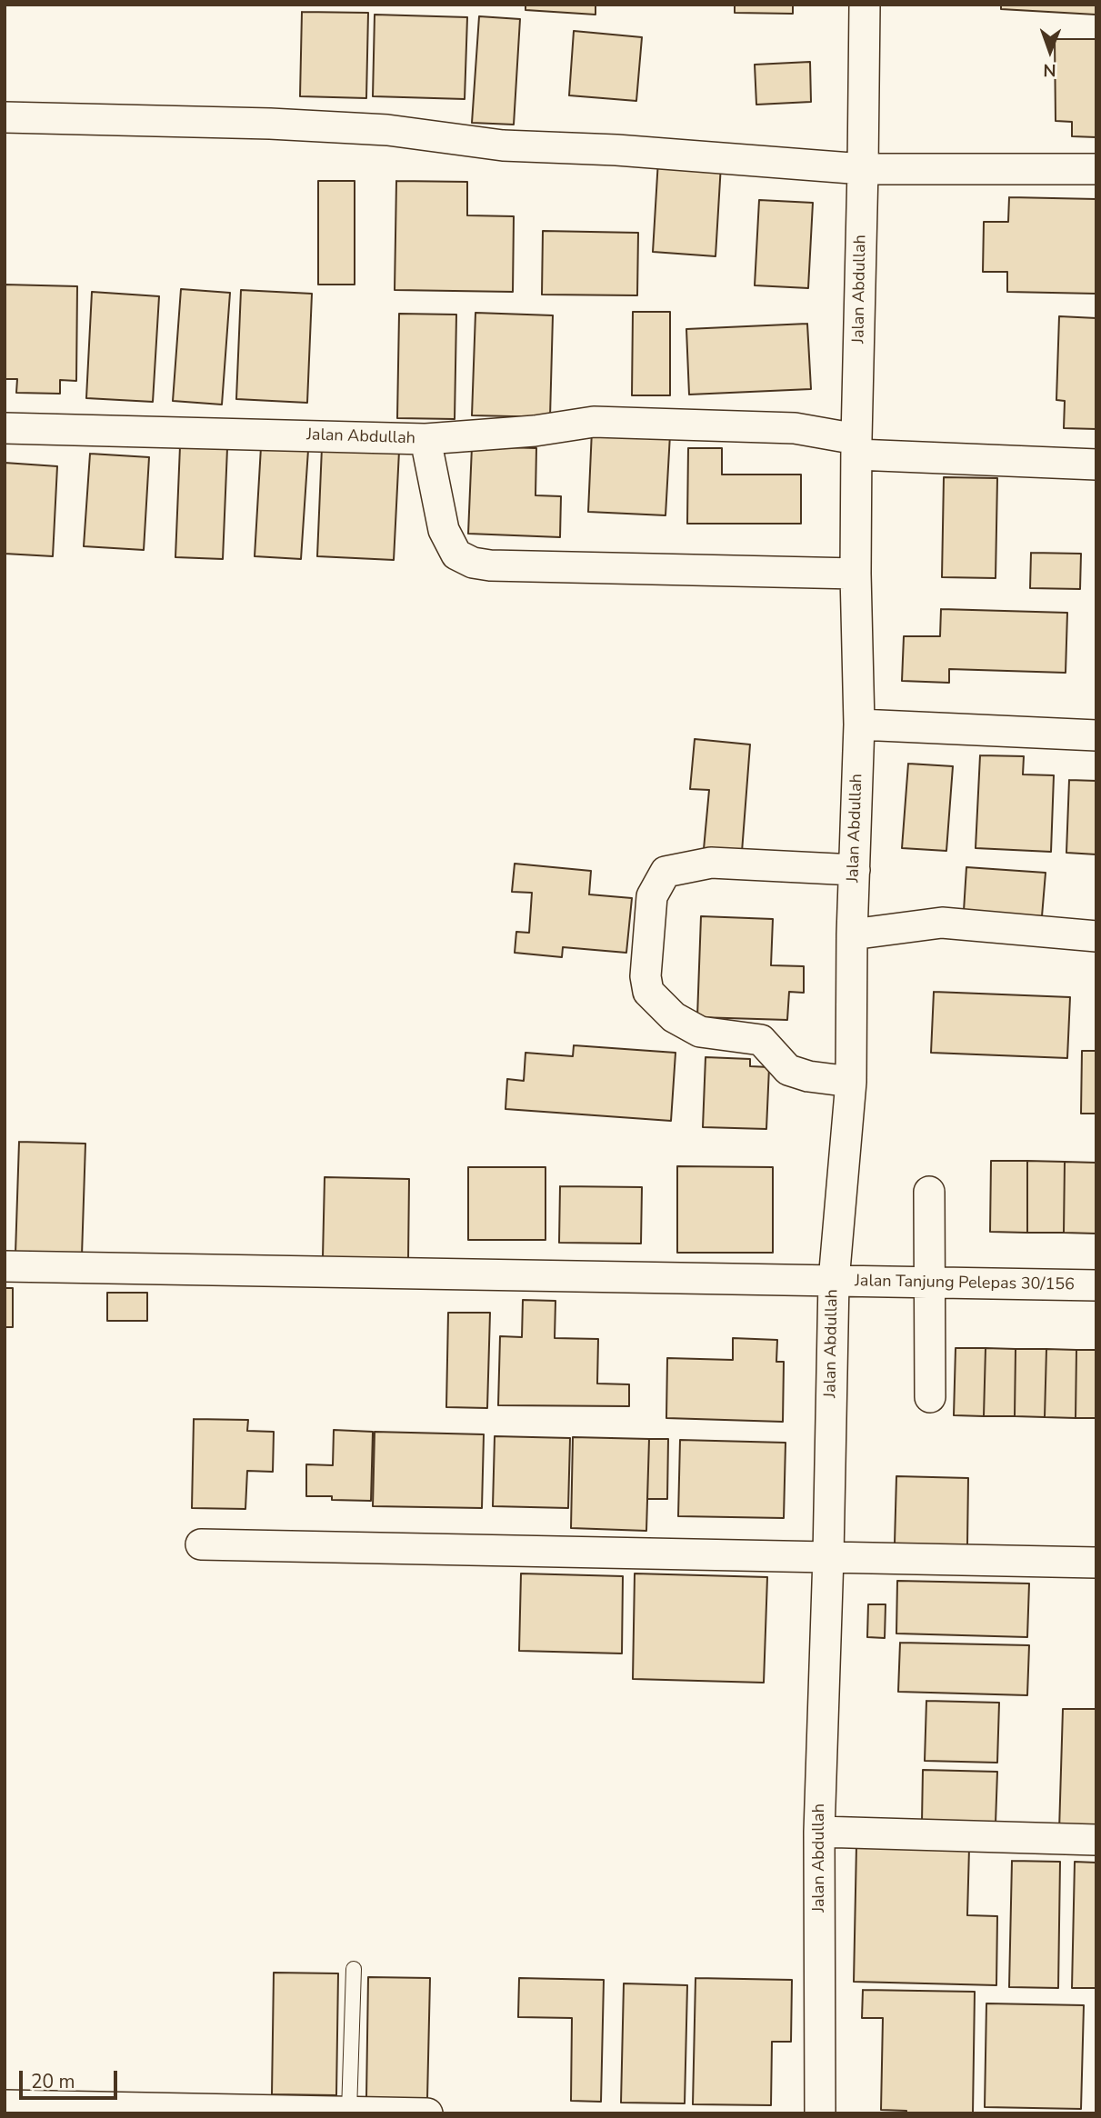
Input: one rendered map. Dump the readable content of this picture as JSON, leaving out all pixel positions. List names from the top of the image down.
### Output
{
  "streets": {
    "street": ["Jalan Abdullah", "Jalan Tanjung Pelepas 30/156"]
  },
  "crossings": [
    ["Jalan Abdullah", "Jalan Tanjung Pelepas 30/156"]
  ],
  "scale_bar": "20 m",
  "north": "bottom"
}
